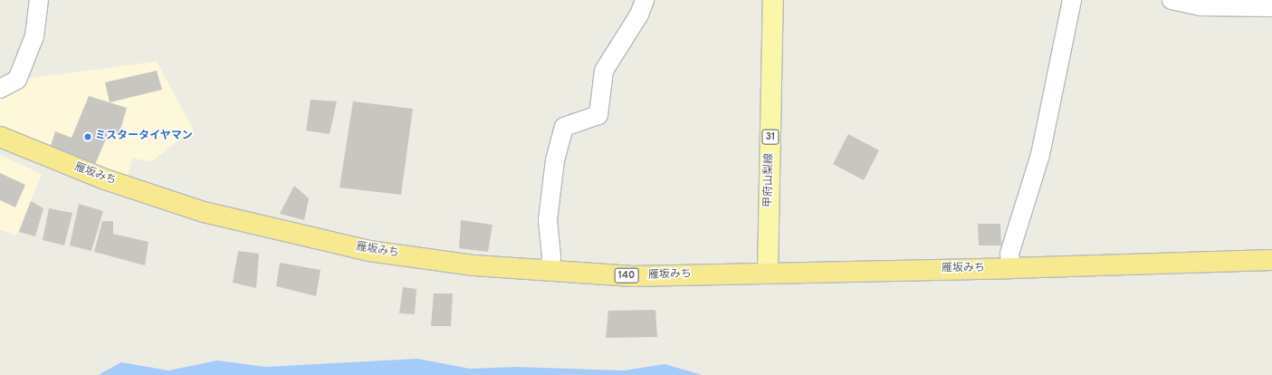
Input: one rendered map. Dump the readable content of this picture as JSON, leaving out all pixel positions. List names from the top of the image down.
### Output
{
  "streets": {
    "highway": ["雁坂みち", "140"],
    "main road": ["31", "甲府山梨線"]
  },
  "crossings": [
    ["雁坂みち", "甲府山梨線"]
  ],
  "places": ["ミスタータイヤマン"]
}
